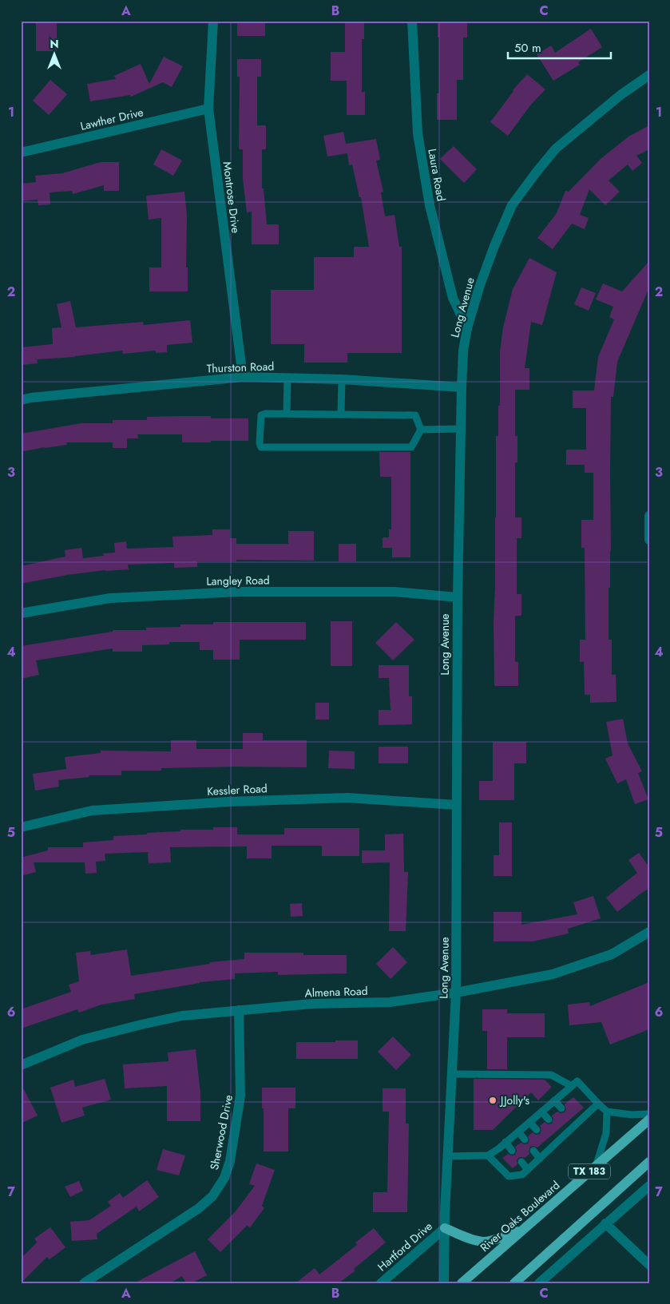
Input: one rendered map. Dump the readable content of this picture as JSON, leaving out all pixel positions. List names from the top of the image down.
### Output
{
  "streets": {
    "main road": ["TX 183", "River Oaks Boulevard"],
    "street": [
      "Lawther Drive",
      "Laura Road",
      "Montrose Drive",
      "Long Avenue",
      "Thurston Road",
      "Langley Road",
      "Kessler Road",
      "Almena Road",
      "Sherwood Drive",
      "Hartford Drive"
    ]
  },
  "crossings": [
    ["Lawther Drive", "Montrose Drive"],
    ["Laura Road", "Long Avenue"],
    ["Montrose Drive", "Thurston Road"],
    ["Long Avenue", "Thurston Road"],
    ["Long Avenue", "Langley Road"],
    ["Long Avenue", "Kessler Road"],
    ["Long Avenue", "Almena Road"],
    ["Long Avenue", "Hartford Drive"],
    ["Almena Road", "Sherwood Drive"]
  ],
  "places": ["JJolly's"],
  "scale_bar": "50 m",
  "north": "top",
  "grid": {
    "columns": ["A", "B", "C"],
    "rows": [
      "1",
      "2",
      "3",
      "4",
      "5",
      "6",
      "7"
    ]
  }
}
